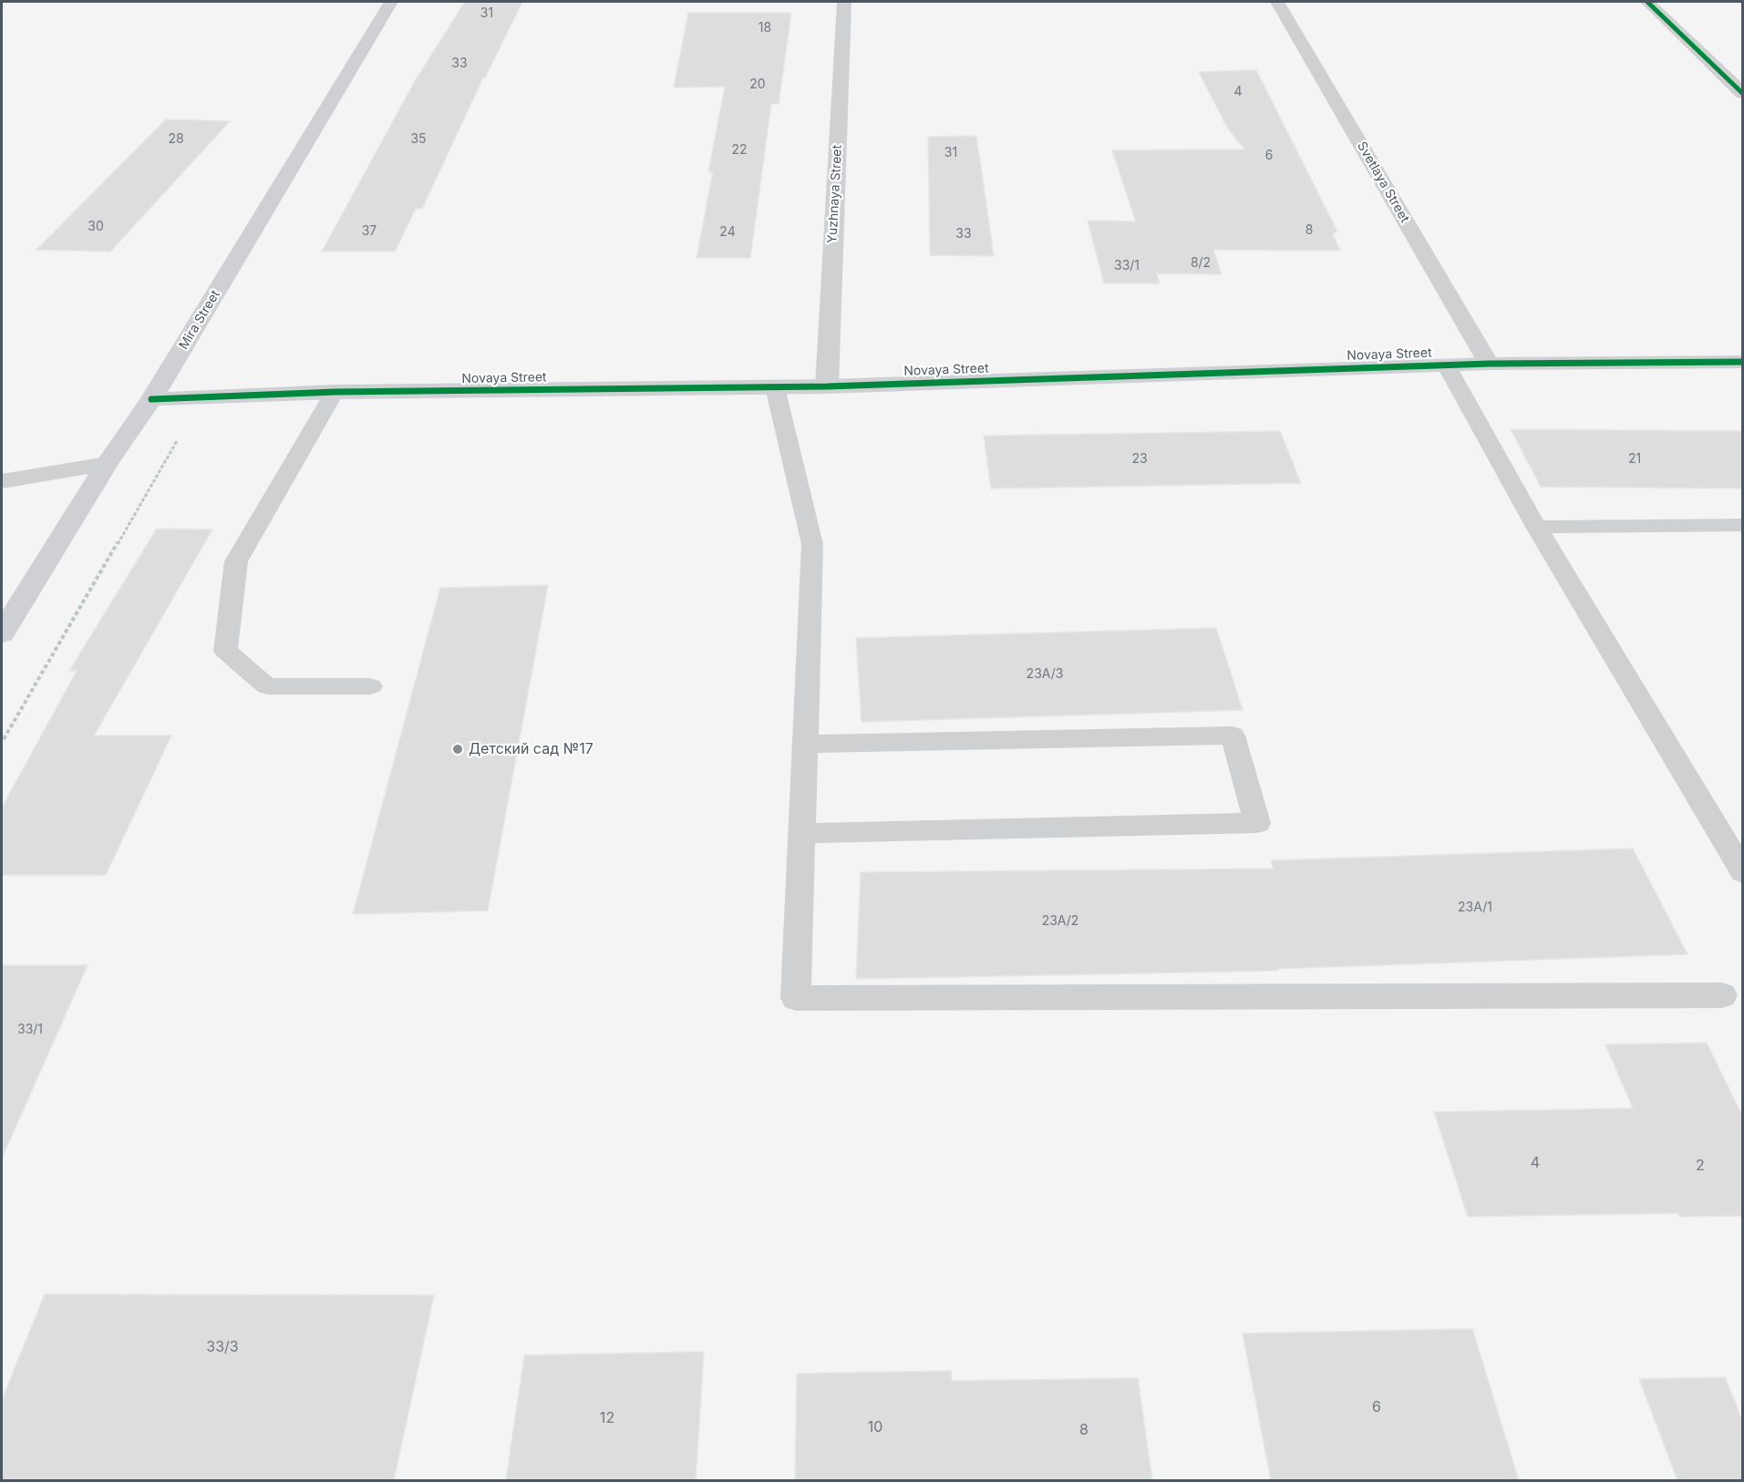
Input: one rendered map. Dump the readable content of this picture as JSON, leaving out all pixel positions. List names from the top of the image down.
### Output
{
  "streets": {
    "street": [
      "Svetlaya Street",
      "Yuzhnaya Street",
      "Mira Street",
      "Novaya Street"
    ]
  },
  "crossings": [
    ["Svetlaya Street", "Novaya Street"],
    ["Yuzhnaya Street", "Novaya Street"],
    ["Mira Street", "Novaya Street"]
  ],
  "places": ["Детский сад №17"],
  "house_numbers": [
    "31",
    "18",
    "33",
    "20",
    "4",
    "28",
    "35",
    "22",
    "31",
    "6",
    "30",
    "8",
    "37",
    "24",
    "33",
    "8/2",
    "33/1",
    "23",
    "21",
    "23А/3",
    "23А/1",
    "23А/2",
    "33/1",
    "4",
    "2",
    "33/3",
    "6",
    "12",
    "10",
    "8"
  ]
}
